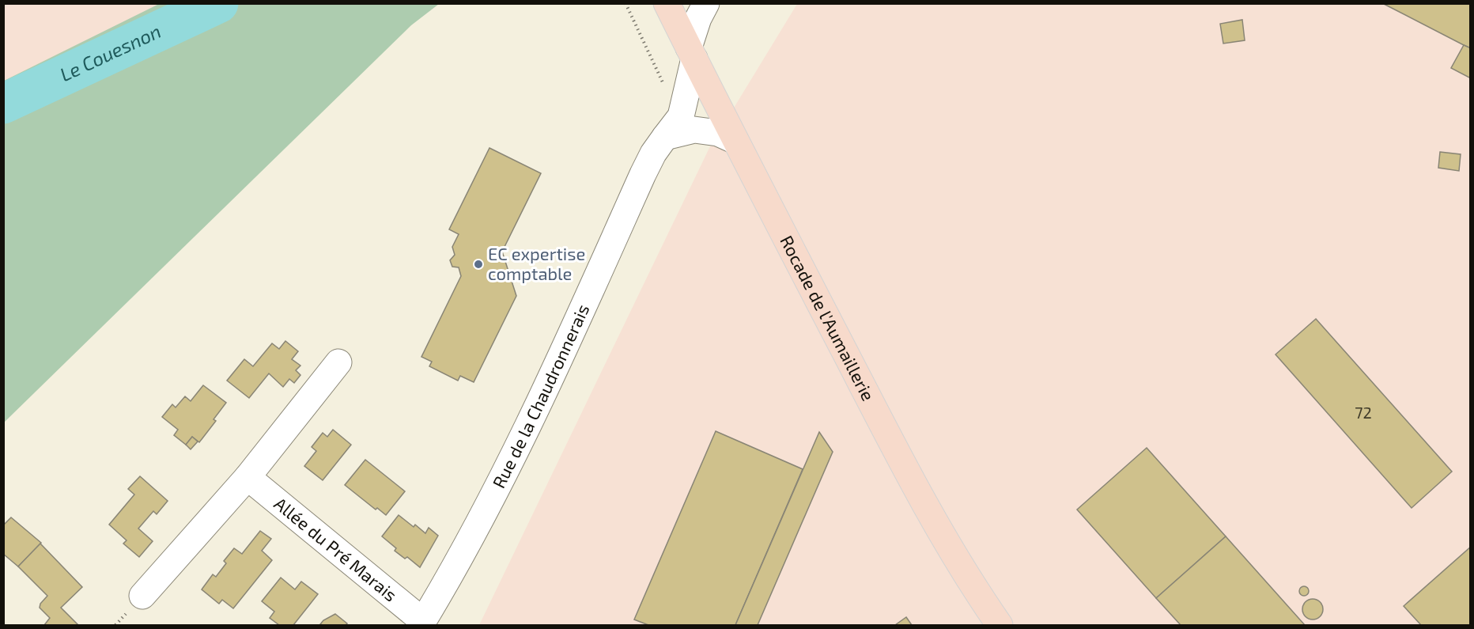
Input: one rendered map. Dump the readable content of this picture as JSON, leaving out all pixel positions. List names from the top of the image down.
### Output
{
  "streets": {
    "main road": ["Rocade de l'Aumaillerie"],
    "street": ["Rue de la Chaudronnerais", "Allée du Pré Marais"]
  },
  "crossings": [
    ["Rocade de l'Aumaillerie", "Rue de la Chaudronnerais"],
    ["Rue de la Chaudronnerais", "Allée du Pré Marais"]
  ],
  "water": ["Le Couesnon"],
  "places": ["EC expertise comptable"],
  "house_numbers": ["72"]
}
